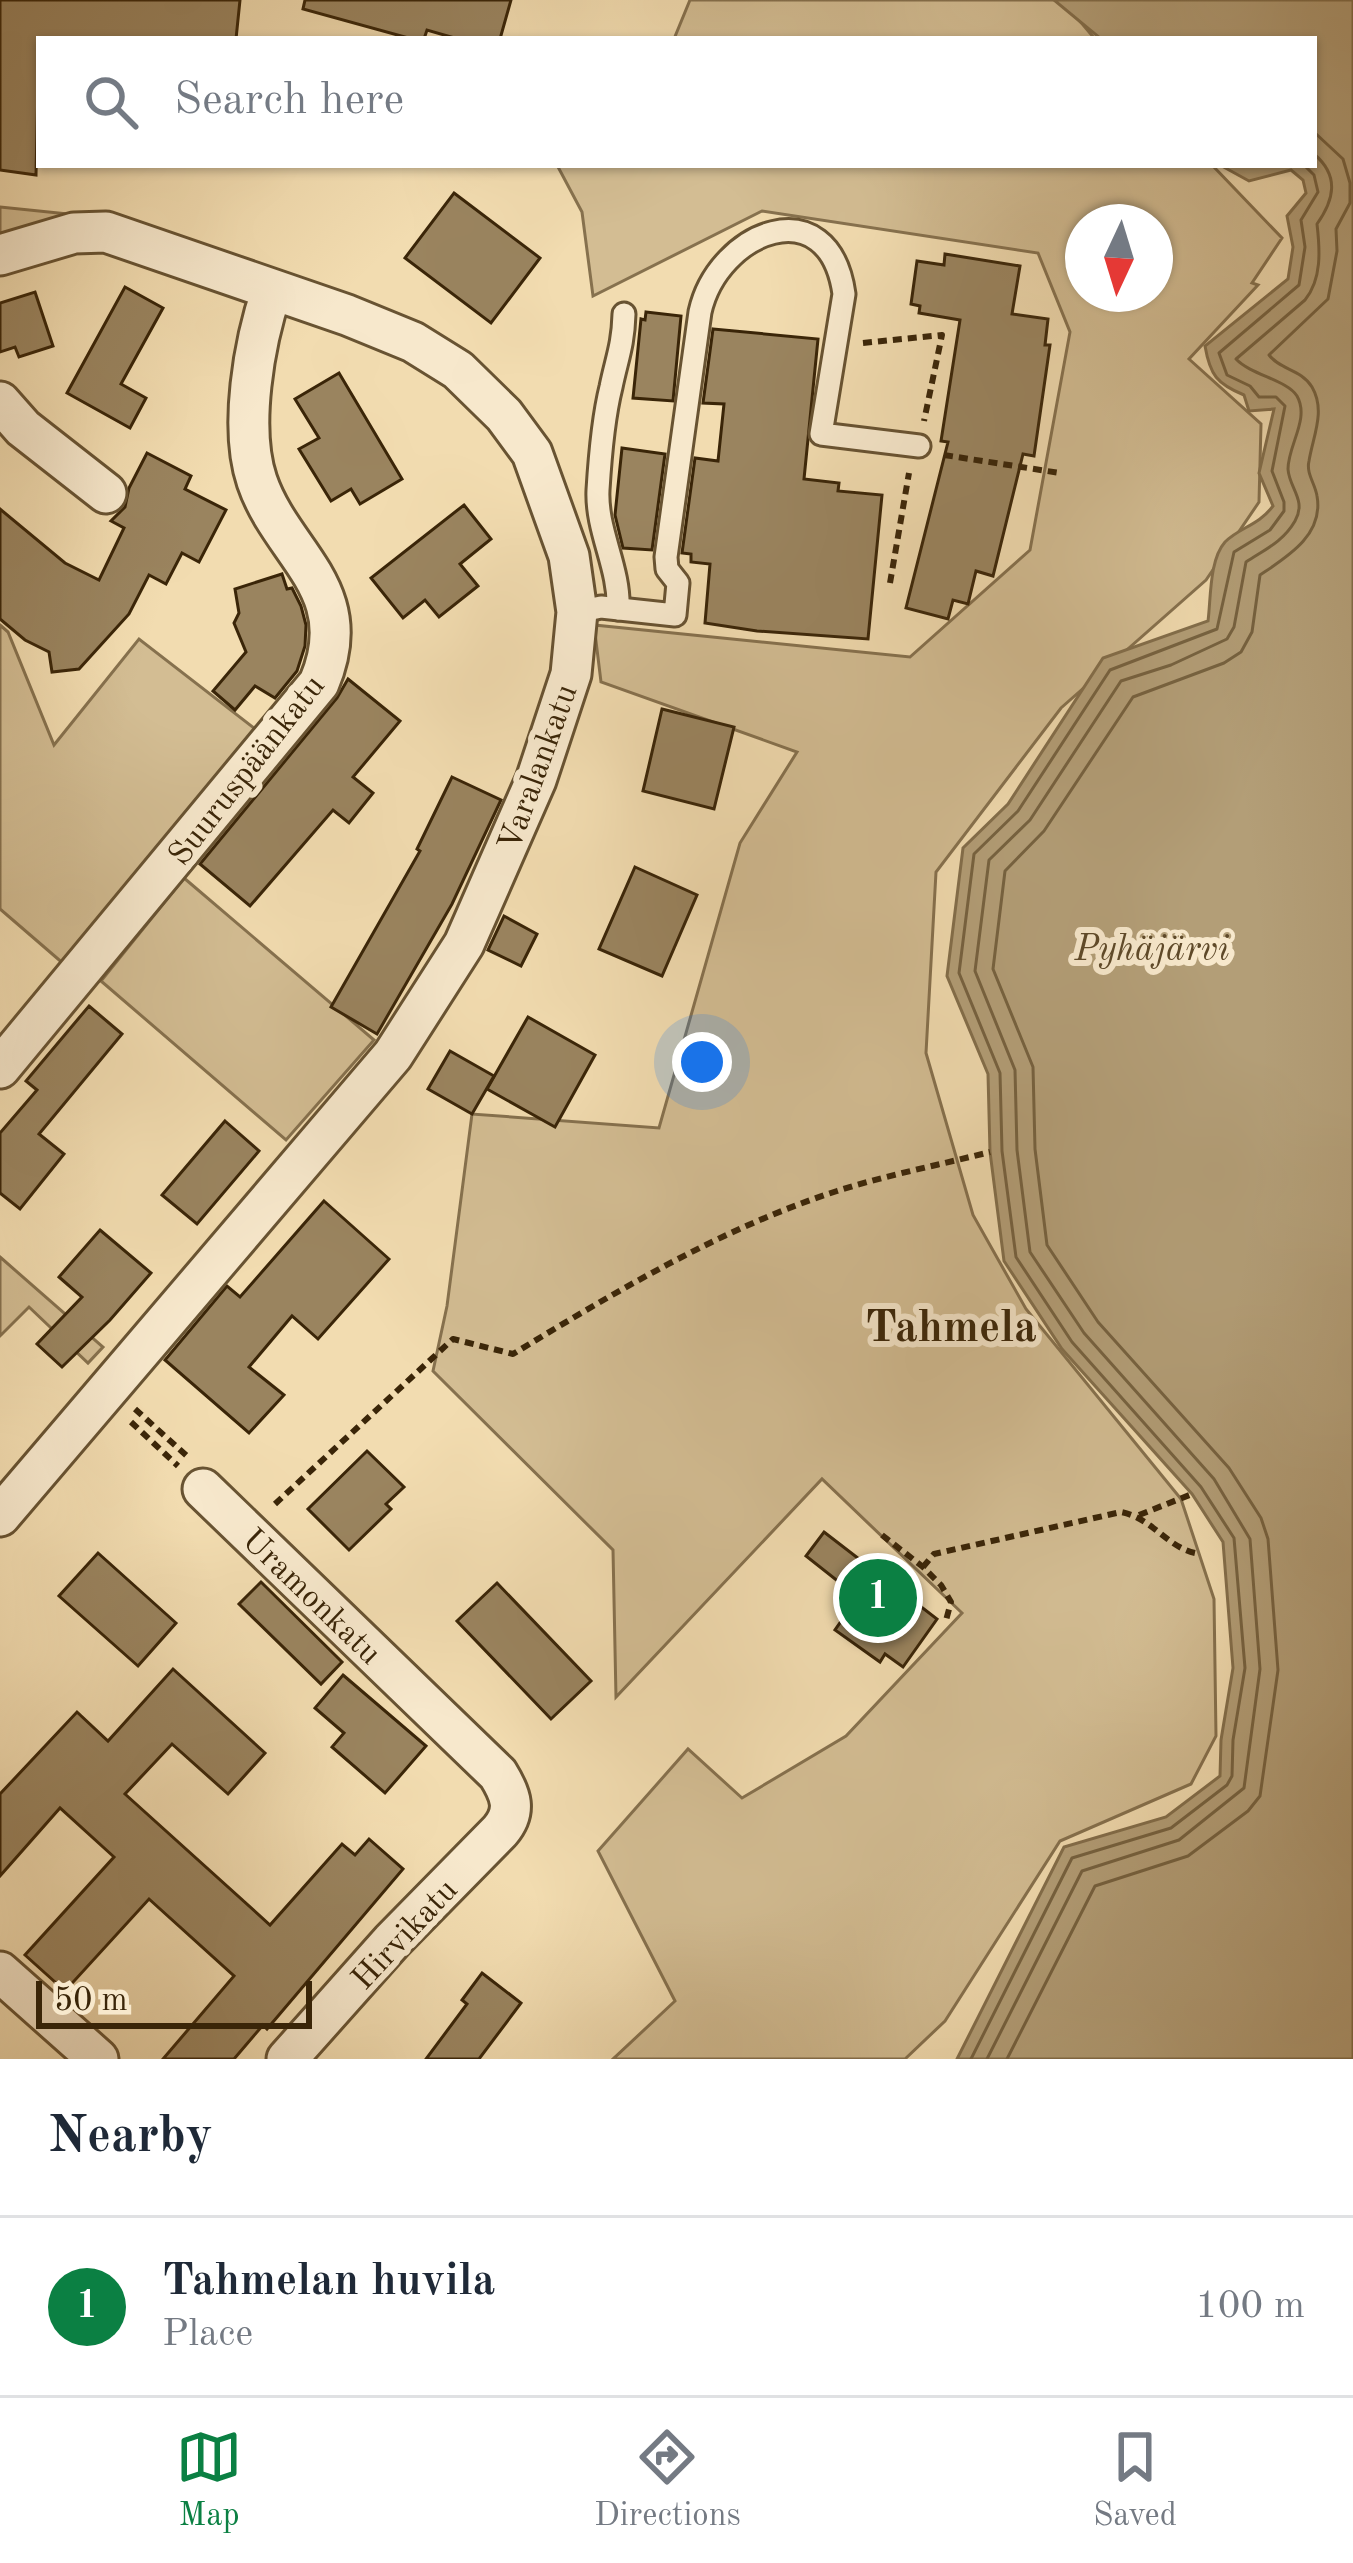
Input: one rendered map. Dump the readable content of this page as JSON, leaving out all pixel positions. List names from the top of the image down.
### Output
{
  "streets": {
    "street": [
      "Varalankatu",
      "Suuruspäänkatu",
      "Uramonkatu",
      "Hirvikatu"
    ]
  },
  "crossings": [
    ["Varalankatu", "Suuruspäänkatu"],
    ["Uramonkatu", "Hirvikatu"]
  ],
  "districts": ["Tahmela"],
  "water": ["Pyhäjärvi"],
  "scale_bar": "50 m",
  "north": "bottom",
  "page": {
    "search": "Search here",
    "pins": "1",
    "scale": "50 m",
    "heading": "Nearby",
    "list": [
      {
        "mark": "1",
        "name": "Tahmelan huvila",
        "note": "Place",
        "value": "100 m"
      }
    ],
    "nav": ["Map", "Directions", "Saved"]
  }
}
